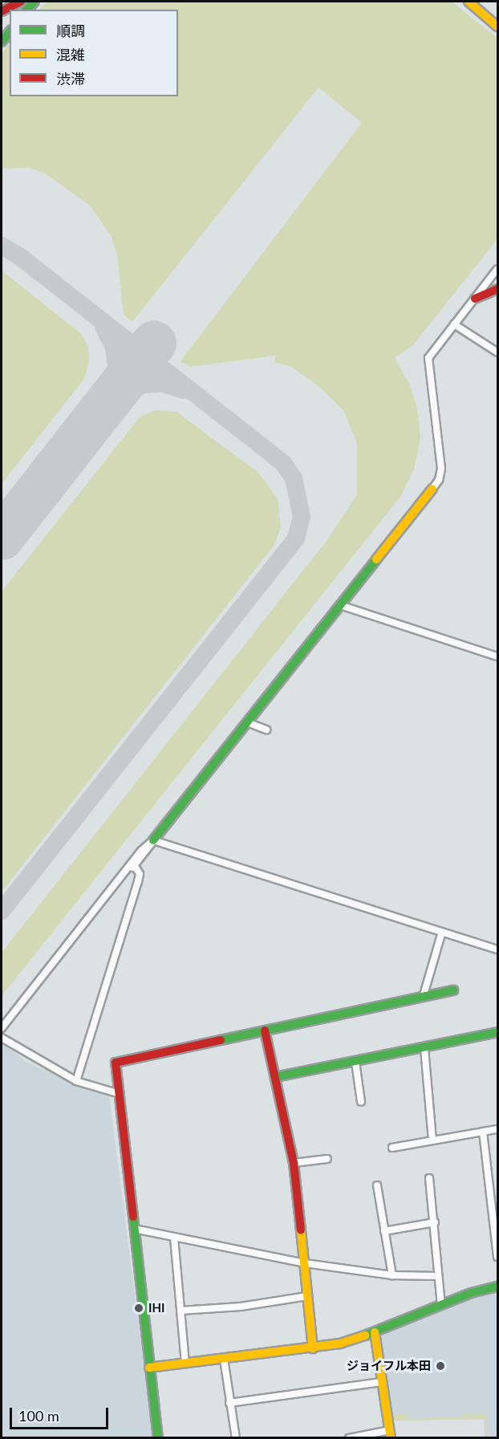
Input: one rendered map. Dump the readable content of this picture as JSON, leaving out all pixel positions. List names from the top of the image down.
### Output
{
  "places": ["IHI", "ジョイフル本田"],
  "legend": ["順調", "混雑", "渋滞"],
  "scale_bar": "100 m"
}
